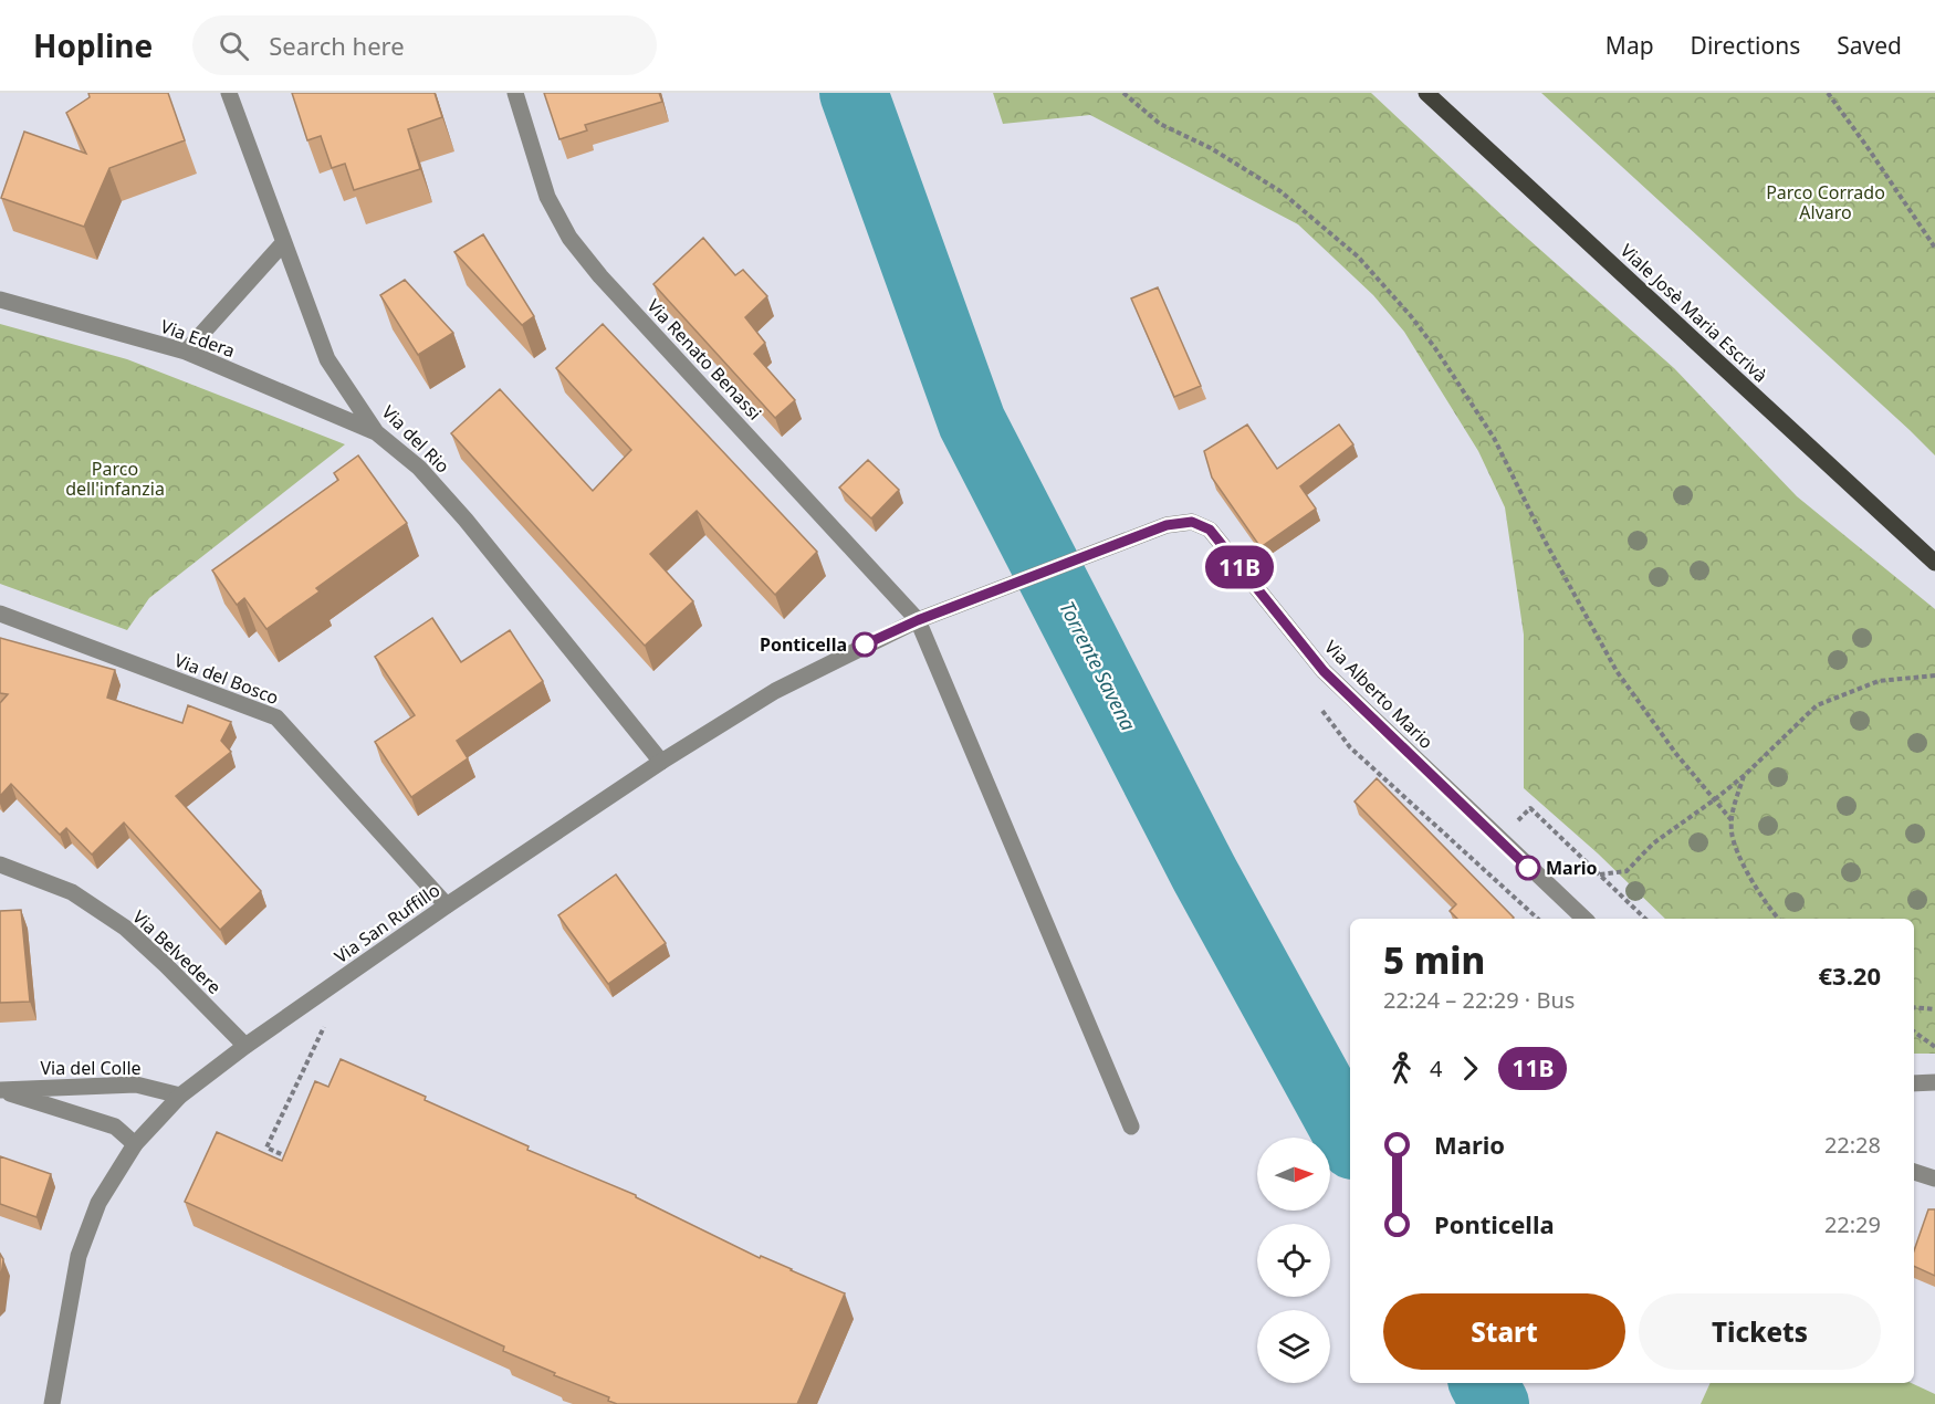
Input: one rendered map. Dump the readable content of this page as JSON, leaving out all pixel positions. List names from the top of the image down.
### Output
{
  "streets": {
    "main road": ["Viale Josè Maria Escrivà"],
    "street": [
      "Via Edera",
      "Via Renato Benassi",
      "Via del Rio",
      "Via del Bosco",
      "Via Alberto Mario",
      "Via San Ruffillo",
      "Via Belvedere",
      "Via del Colle"
    ]
  },
  "crossings": [
    ["Via Edera", "Via del Rio"],
    ["Via Renato Benassi", "Via Alberto Mario"],
    ["Via Renato Benassi", "Via San Ruffillo"],
    ["Via del Rio", "Via San Ruffillo"],
    ["Via del Bosco", "Via San Ruffillo"],
    ["Via Alberto Mario", "Via San Ruffillo"],
    ["Via San Ruffillo", "Via Belvedere"],
    ["Via San Ruffillo", "Via del Colle"]
  ],
  "water": ["Torrente Savena"],
  "parks": ["Parco Corrado Alvaro", "Parco dell'infanzia"],
  "places": ["Ponticella", "Mario"],
  "lines": ["bus line 11B"],
  "north": "right",
  "page": {
    "header": "Hopline",
    "search": "Search here",
    "nav": ["Map", "Directions", "Saved"],
    "on_map": "11B",
    "heading": ["5 min", "22:24 – 22:29 · Bus", "€3.20"],
    "legs": ["4", "11B"],
    "list": [
      {
        "name": "Mario",
        "value": "22:28"
      },
      {
        "name": "Ponticella",
        "value": "22:29"
      }
    ],
    "buttons": ["Start", "Tickets"]
  }
}
